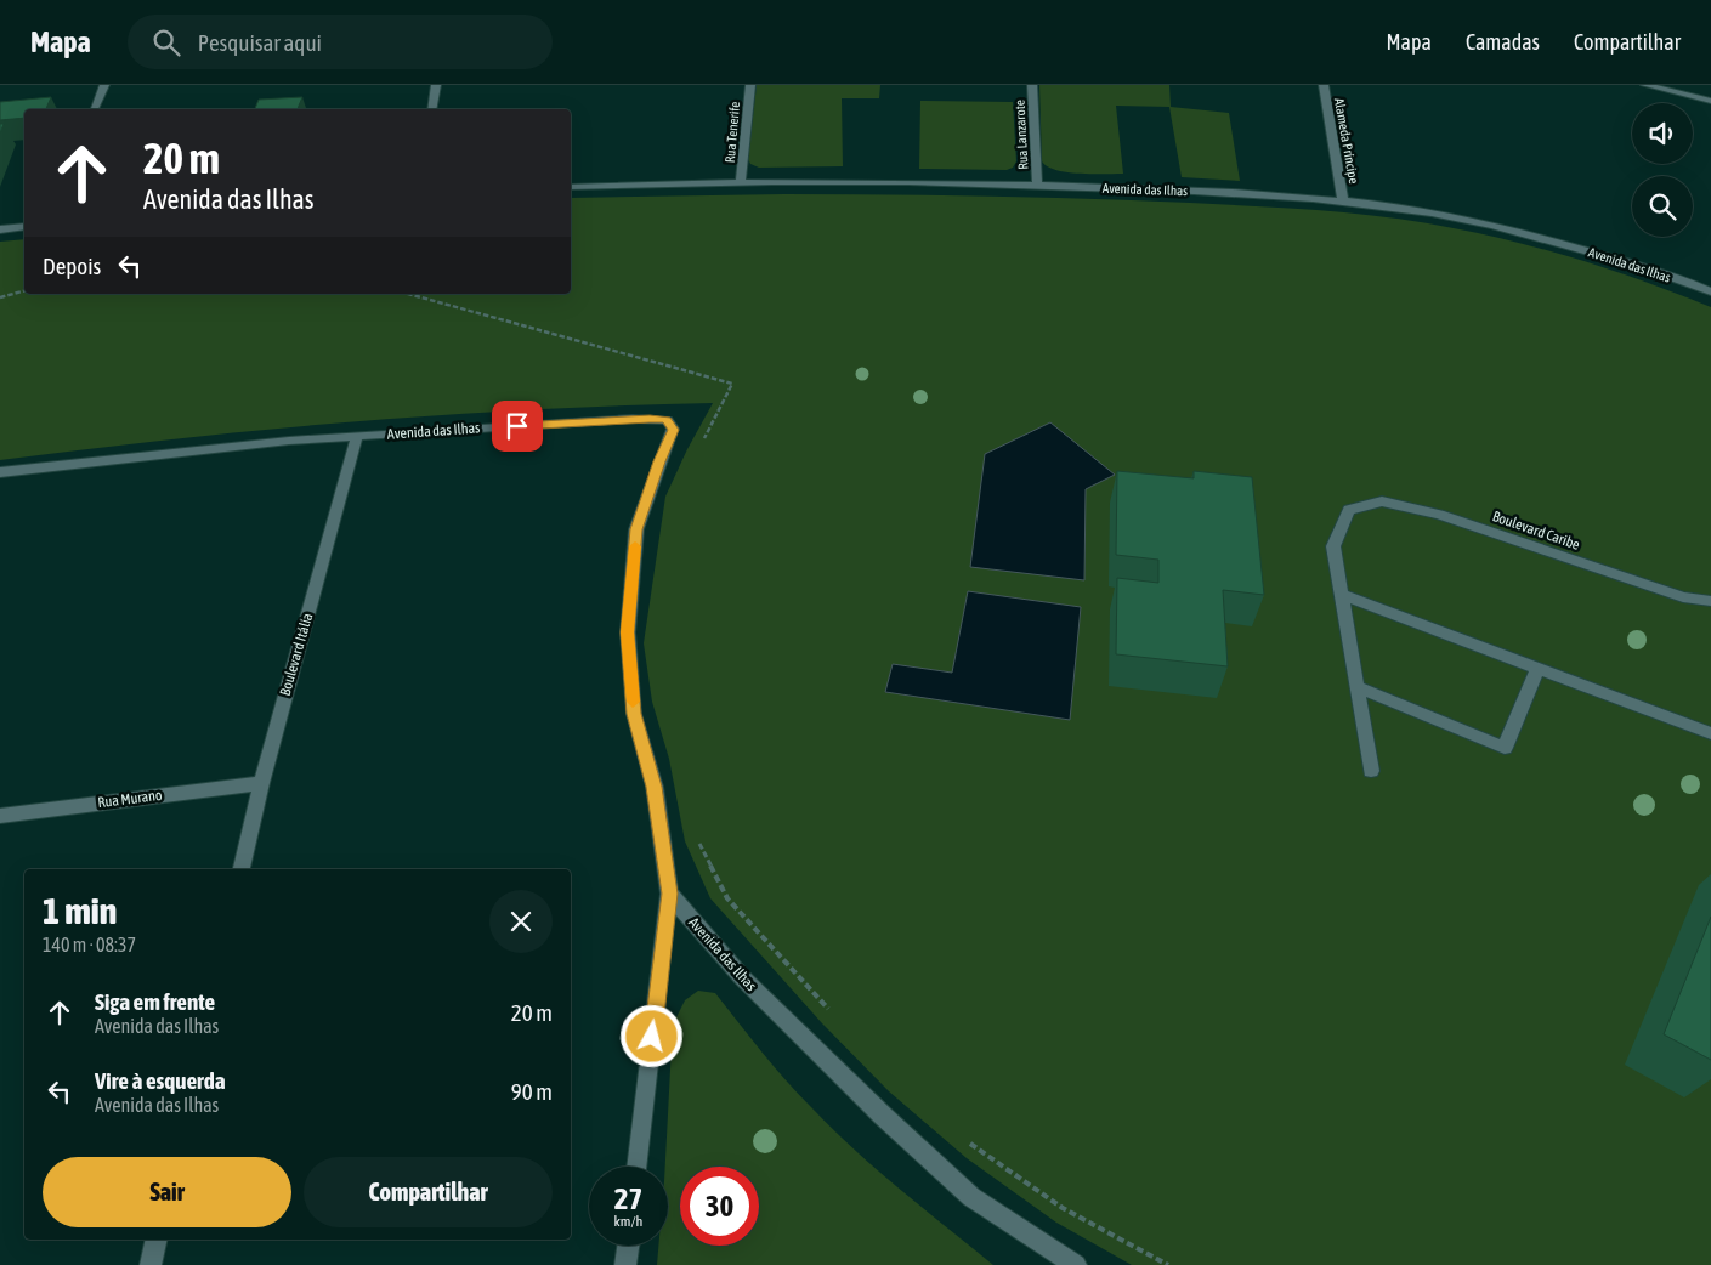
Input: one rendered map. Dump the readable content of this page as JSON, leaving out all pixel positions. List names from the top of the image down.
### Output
{
  "streets": {
    "street": [
      "Rua Tenerife",
      "Rua Lanzarote",
      "Alameda Príncipe",
      "Avenida das Ilhas",
      "Boulevard Caribe",
      "Boulevard Itália",
      "Rua Murano"
    ]
  },
  "crossings": [
    ["Rua Tenerife", "Avenida das Ilhas"],
    ["Rua Lanzarote", "Avenida das Ilhas"],
    ["Alameda Príncipe", "Avenida das Ilhas"],
    ["Avenida das Ilhas", "Boulevard Itália"],
    ["Boulevard Itália", "Rua Murano"]
  ],
  "page": {
    "header": "Mapa",
    "search": "Pesquisar aqui",
    "nav": ["Mapa", "Camadas", "Compartilhar"],
    "turn": ["20 m", "Avenida das Ilhas"],
    "then": "Depois",
    "heading": ["1 min", "140 m · 08:37"],
    "list": [
      {
        "name": "Siga em frente",
        "note": "Avenida das Ilhas",
        "value": "20 m"
      },
      {
        "name": "Vire à esquerda",
        "note": "Avenida das Ilhas",
        "value": "90 m"
      }
    ],
    "buttons": ["Sair", "Compartilhar"],
    "speed": "27 km/h",
    "limit": "30"
  }
}
